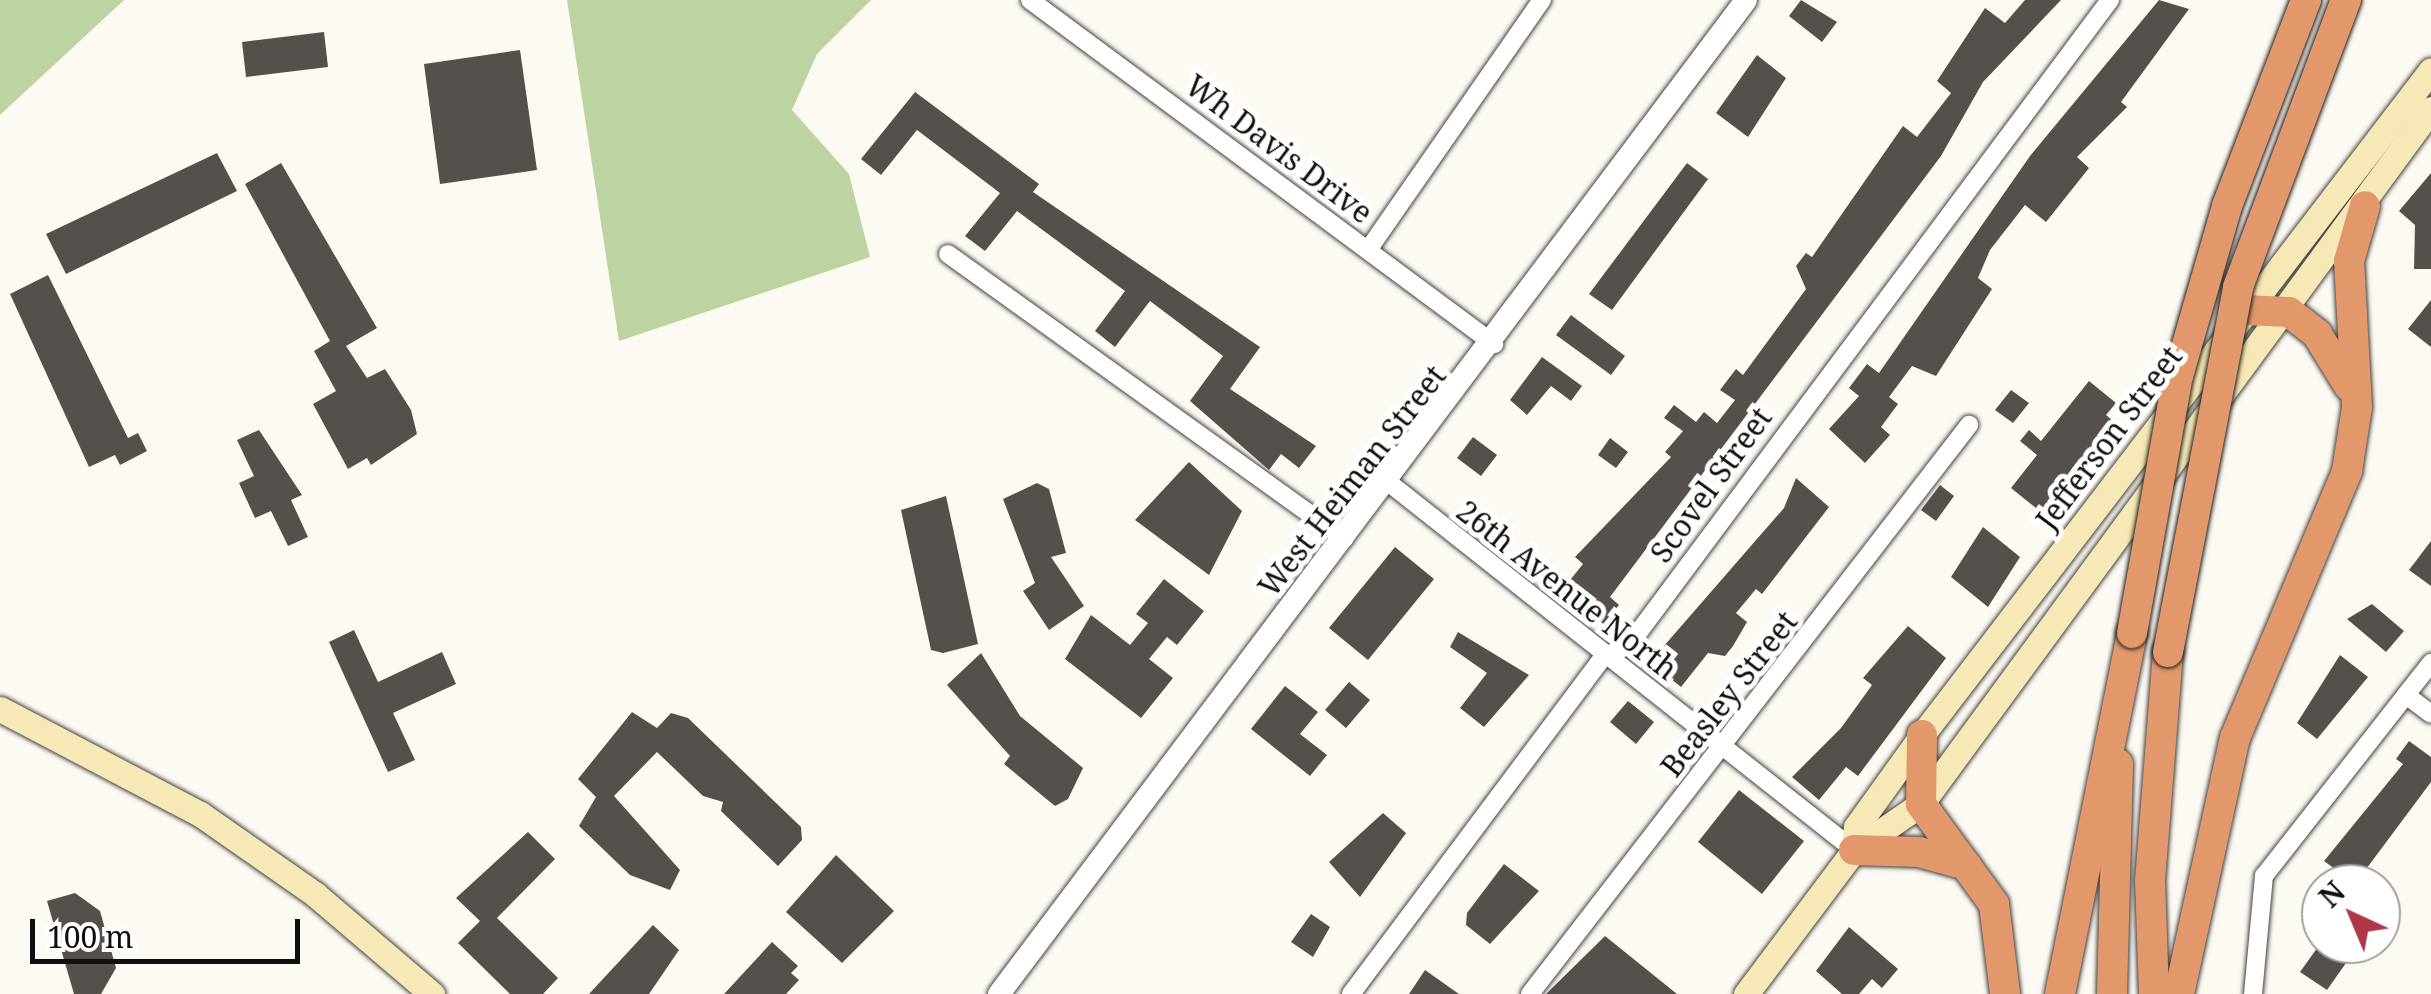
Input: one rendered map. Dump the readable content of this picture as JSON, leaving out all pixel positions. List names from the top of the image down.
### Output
{
  "streets": {
    "main road": ["Jefferson Street"],
    "street": [
      "Wh Davis Drive",
      "West Heiman Street",
      "Scovel Street",
      "26th Avenue North",
      "Beasley Street"
    ]
  },
  "crossings": [
    ["Wh Davis Drive", "West Heiman Street"],
    ["Jefferson Street", "26th Avenue North"],
    ["West Heiman Street", "26th Avenue North"],
    ["Scovel Street", "26th Avenue North"],
    ["26th Avenue North", "Beasley Street"]
  ],
  "scale_bar": "100 m",
  "north": "top left"
}
